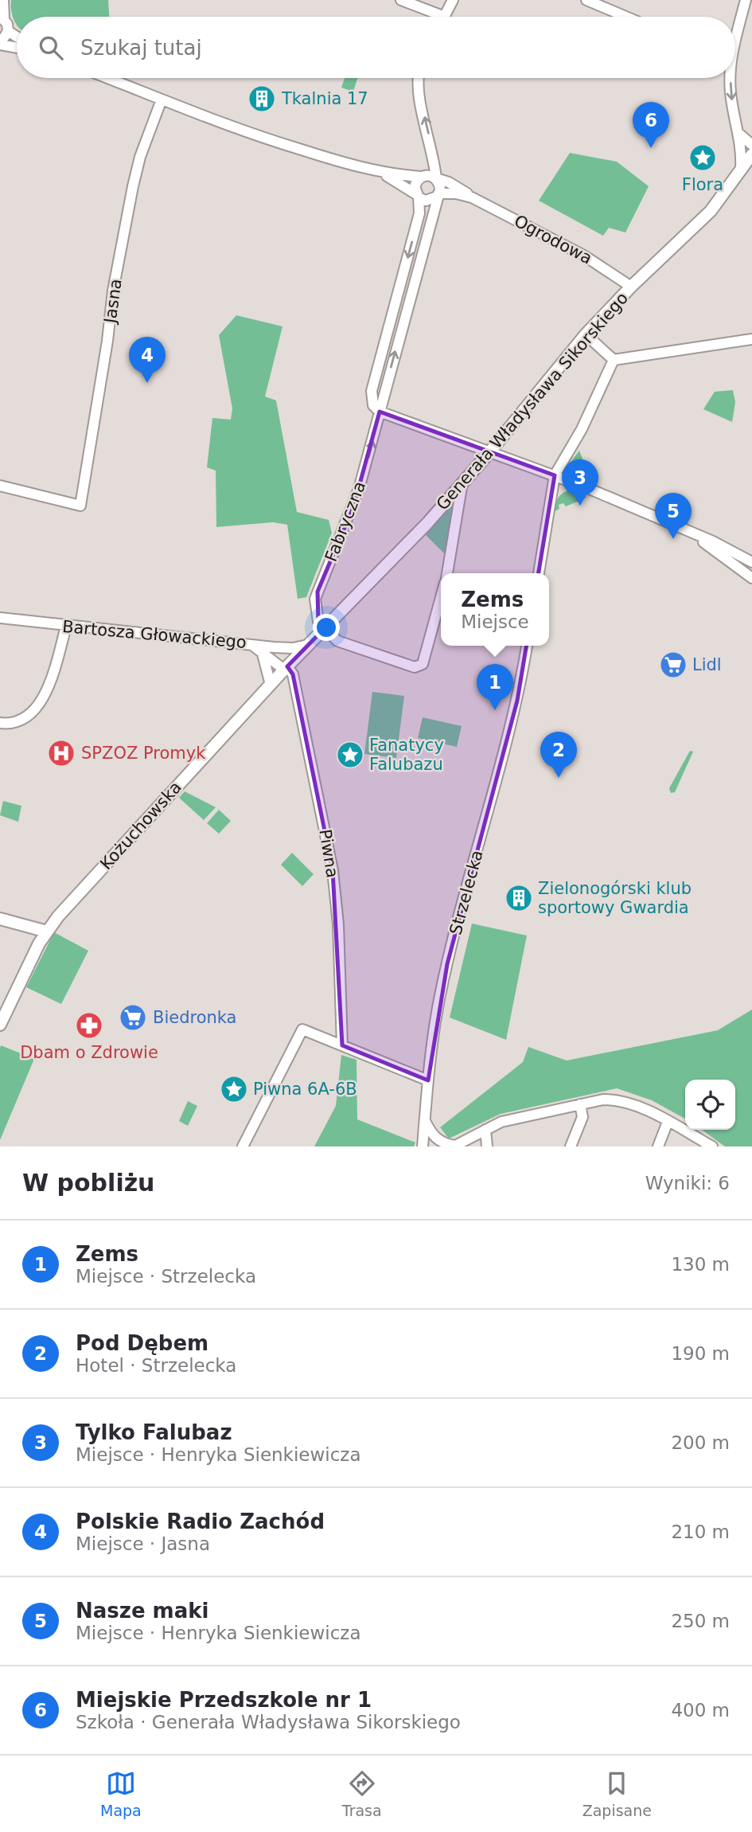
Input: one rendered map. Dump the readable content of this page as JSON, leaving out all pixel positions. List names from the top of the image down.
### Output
{
  "streets": {
    "main road": ["Generała Władysława Sikorskiego", "Kożuchowska"],
    "street": [
      "Ogrodowa",
      "Jasna",
      "Fabryczna",
      "Bartosza Głowackiego",
      "Piwna",
      "Strzelecka"
    ]
  },
  "crossings": [
    ["Ogrodowa", "Generała Władysława Sikorskiego"],
    ["Ogrodowa", "Fabryczna"],
    ["Generała Władysława Sikorskiego", "Fabryczna"],
    ["Generała Władysława Sikorskiego", "Bartosza Głowackiego"],
    ["Generała Władysława Sikorskiego", "Kożuchowska"],
    ["Bartosza Głowackiego", "Kożuchowska"],
    ["Kożuchowska", "Piwna"]
  ],
  "places": {
    "building": ["Tkalnia 17", "Zielonogórski klub sportowy Gwardia"],
    "place": ["Flora", "Fanatycy Falubazu", "Piwna 6A-6B"],
    "supermarket": ["Lidl", "Biedronka"],
    "hospital": ["SPZOZ Promyk"],
    "pharmacy": ["Dbam o Zdrowie"]
  },
  "page": {
    "search": "Szukaj tutaj",
    "pins": [
      "6",
      "4",
      "3",
      "5",
      "1",
      "2"
    ],
    "popup": ["Zems", "Miejsce"],
    "heading": ["W pobliżu", "Wyniki: 6"],
    "list": [
      {
        "mark": "1",
        "name": "Zems",
        "note": "Miejsce · Strzelecka",
        "value": "130 m"
      },
      {
        "mark": "2",
        "name": "Pod Dębem",
        "note": "Hotel · Strzelecka",
        "value": "190 m"
      },
      {
        "mark": "3",
        "name": "Tylko Falubaz",
        "note": "Miejsce · Henryka Sienkiewicza",
        "value": "200 m"
      },
      {
        "mark": "4",
        "name": "Polskie Radio Zachód",
        "note": "Miejsce · Jasna",
        "value": "210 m"
      },
      {
        "mark": "5",
        "name": "Nasze maki",
        "note": "Miejsce · Henryka Sienkiewicza",
        "value": "250 m"
      },
      {
        "mark": "6",
        "name": "Miejskie Przedszkole nr 1",
        "note": "Szkoła · Generała Władysława Sikorskiego",
        "value": "400 m"
      }
    ],
    "nav": ["Mapa", "Trasa", "Zapisane"]
  }
}
